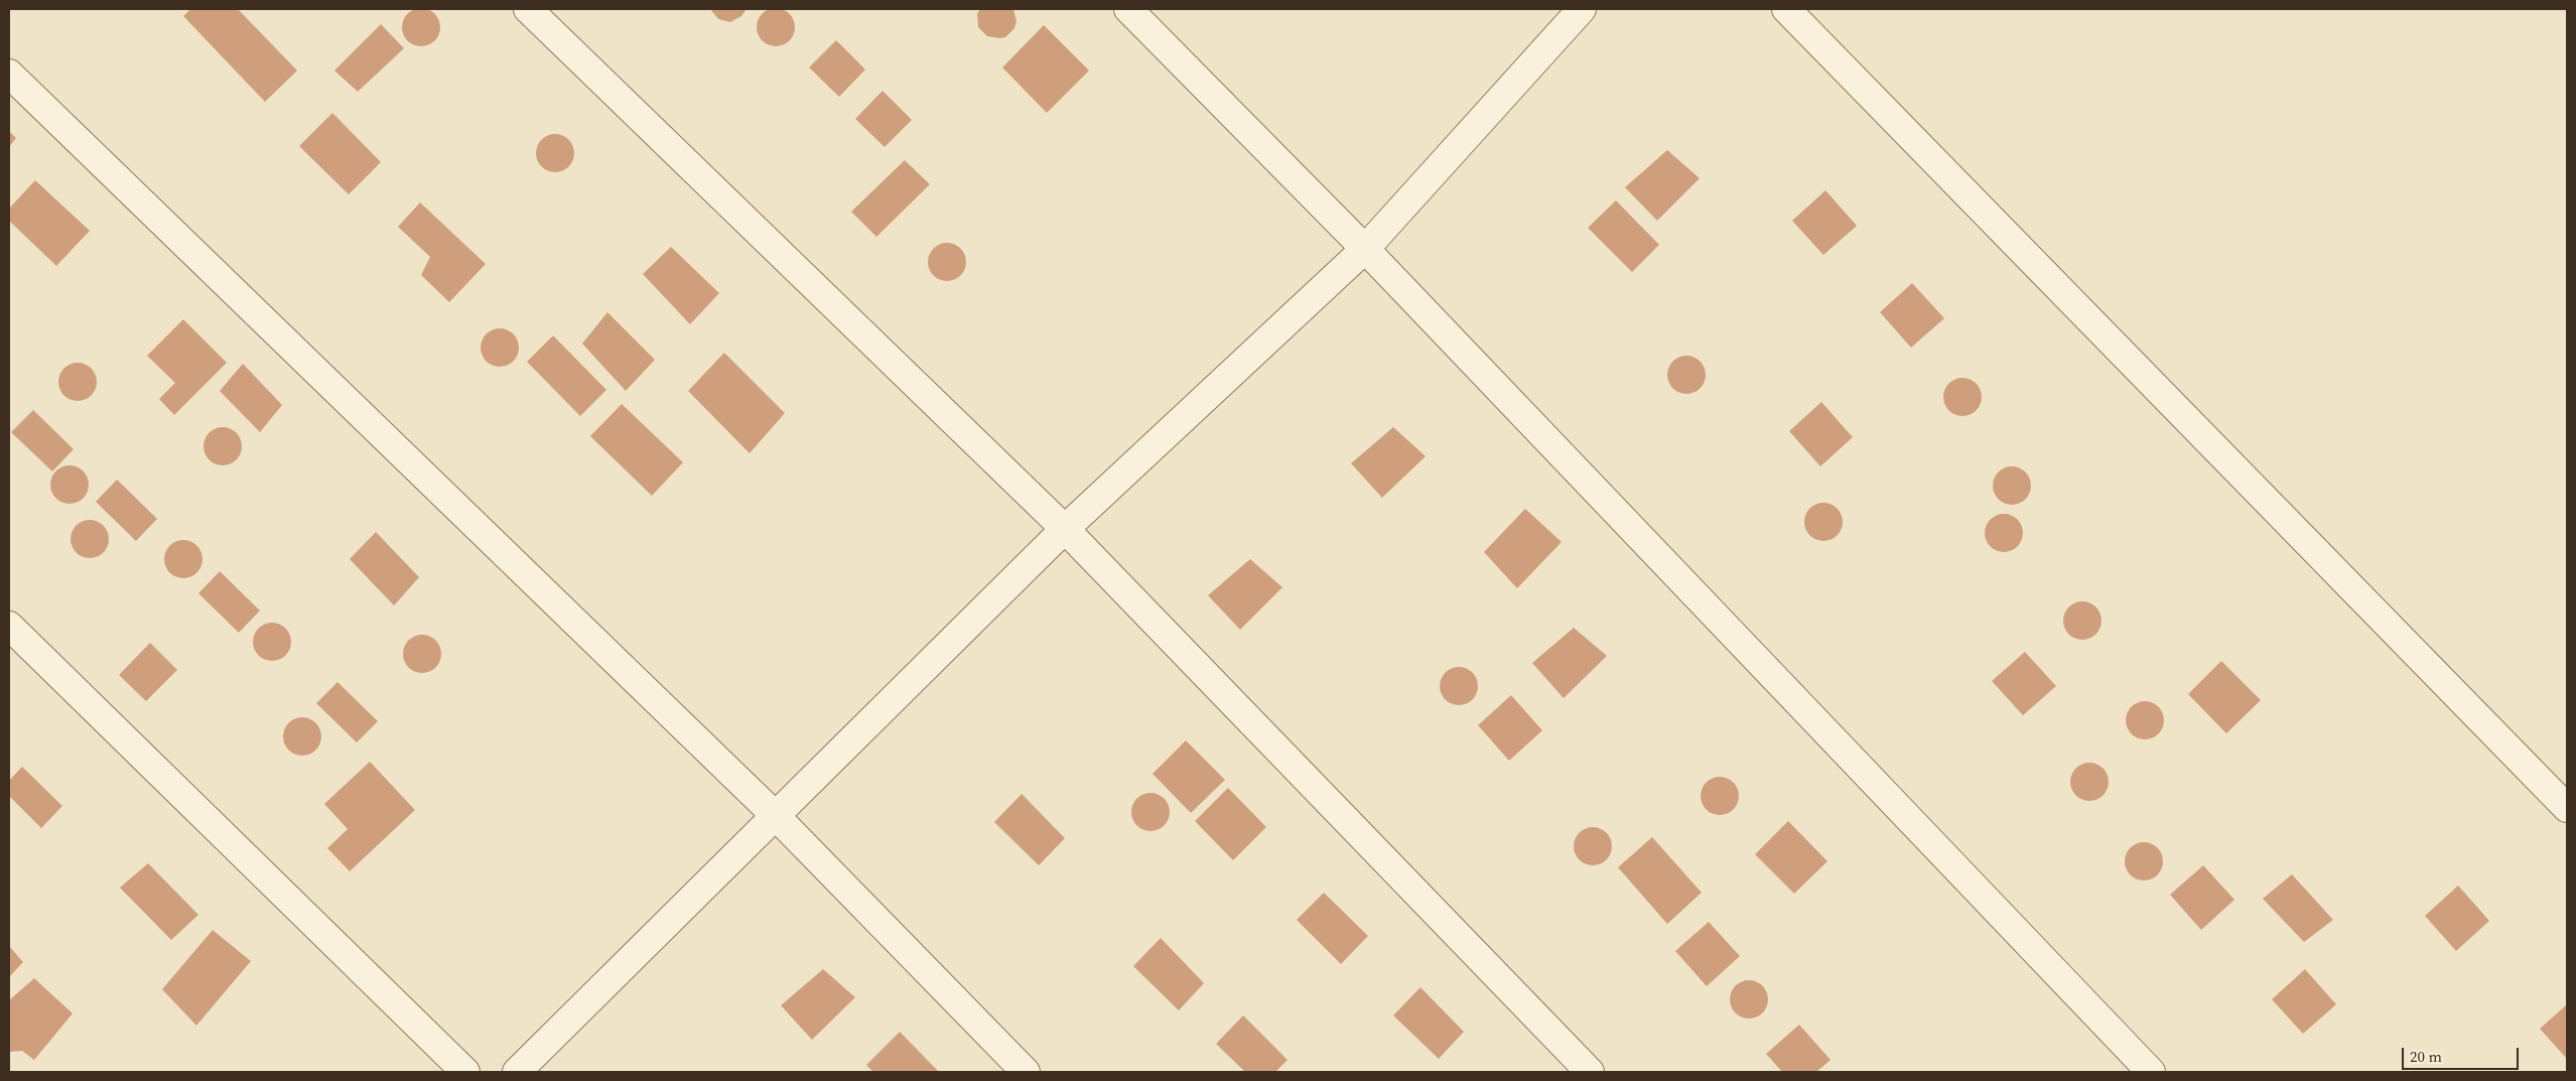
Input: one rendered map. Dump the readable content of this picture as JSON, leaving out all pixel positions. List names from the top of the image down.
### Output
{
  "scale_bar": "20 m"
}
